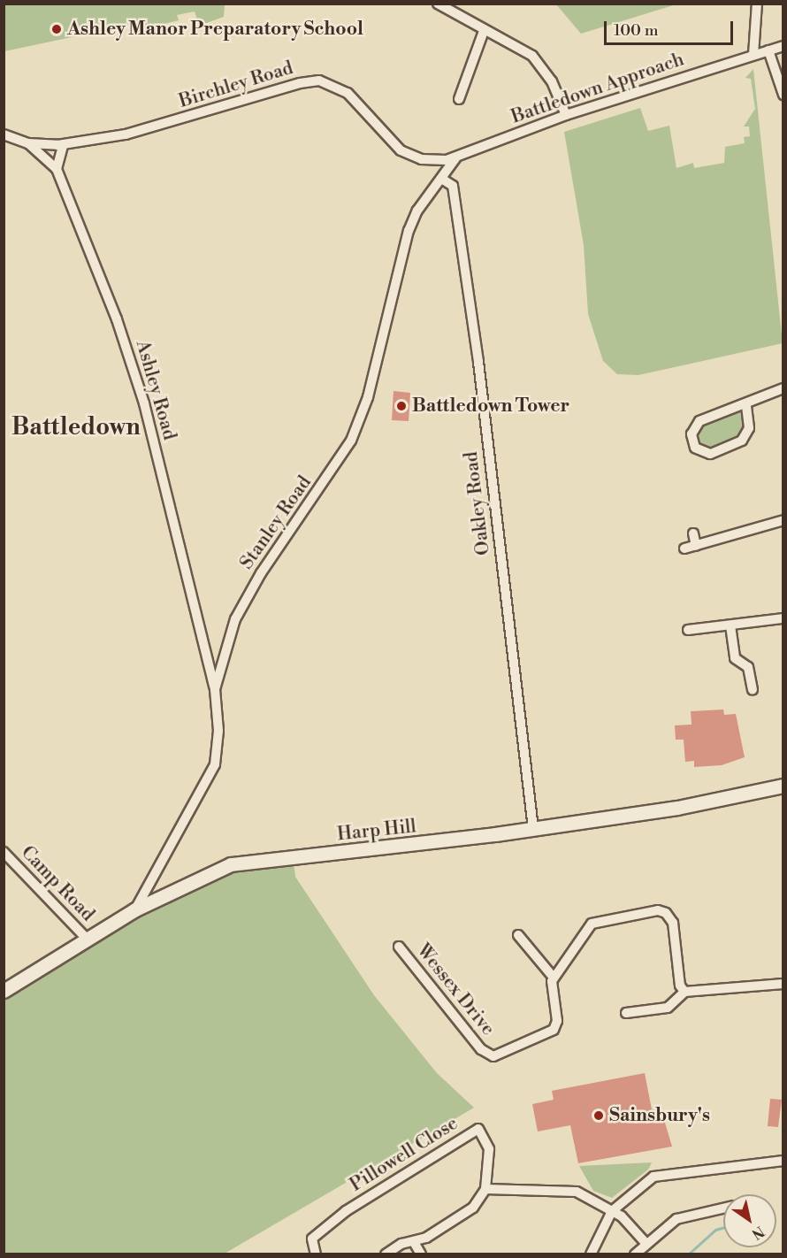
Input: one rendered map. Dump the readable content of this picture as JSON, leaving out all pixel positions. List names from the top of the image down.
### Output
{
  "streets": {
    "street": [
      "Birchley Road",
      "Battledown Approach",
      "Ashley Road",
      "Oakley Road",
      "Stanley Road",
      "Harp Hill",
      "Camp Road",
      "Wessex Drive",
      "Pillowell Close"
    ]
  },
  "crossings": [
    ["Birchley Road", "Battledown Approach"],
    ["Birchley Road", "Ashley Road"],
    ["Birchley Road", "Stanley Road"],
    ["Battledown Approach", "Stanley Road"],
    ["Ashley Road", "Stanley Road"],
    ["Oakley Road", "Stanley Road"],
    ["Oakley Road", "Harp Hill"],
    ["Stanley Road", "Harp Hill"],
    ["Harp Hill", "Camp Road"]
  ],
  "districts": ["Battledown"],
  "places": ["Ashley Manor Preparatory School", "Battledown Tower", "Sainsbury's"],
  "scale_bar": "100 m",
  "north": "bottom right"
}
